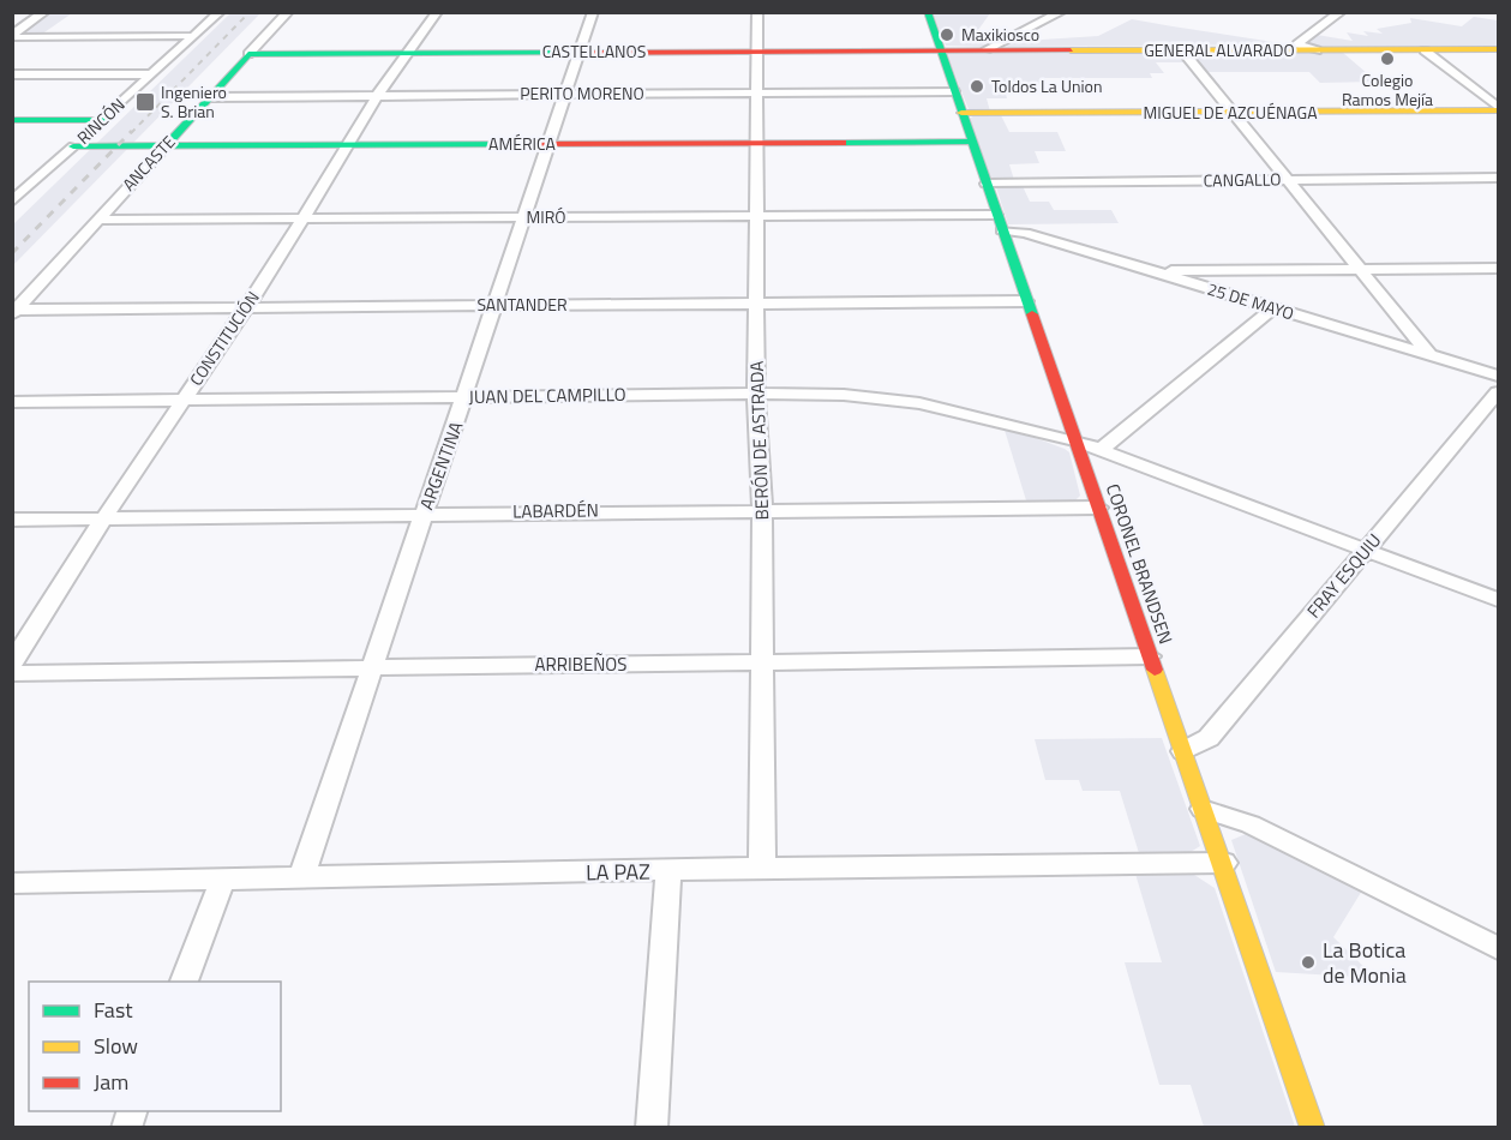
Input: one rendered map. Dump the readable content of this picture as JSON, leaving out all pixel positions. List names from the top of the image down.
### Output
{
  "streets": {
    "street": [
      "GENERAL ALVARADO",
      "CASTELLANOS",
      "PERITO MORENO",
      "MIGUEL DE AZCUÉNAGA",
      "RINCÓN",
      "AMÉRICA",
      "ANCASTE",
      "CANGALLO",
      "MIRÓ",
      "25 DE MAYO",
      "SANTANDER",
      "CONSTITUCIÓN",
      "JUAN DEL CAMPILLO",
      "BERÓN DE ASTRADA",
      "ARGENTINA",
      "LABARDÉN",
      "CORONEL BRANDSEN",
      "FRAY ESQUIU",
      "ARRIBEÑOS",
      "LA PAZ"
    ]
  },
  "crossings": [
    ["GENERAL ALVARADO", "CASTELLANOS"],
    ["GENERAL ALVARADO", "CORONEL BRANDSEN"],
    ["CASTELLANOS", "ANCASTE"],
    ["CASTELLANOS", "CONSTITUCIÓN"],
    ["CASTELLANOS", "BERÓN DE ASTRADA"],
    ["CASTELLANOS", "ARGENTINA"],
    ["CASTELLANOS", "CORONEL BRANDSEN"],
    ["PERITO MORENO", "ANCASTE"],
    ["PERITO MORENO", "CONSTITUCIÓN"],
    ["PERITO MORENO", "BERÓN DE ASTRADA"],
    ["PERITO MORENO", "ARGENTINA"],
    ["PERITO MORENO", "CORONEL BRANDSEN"],
    ["MIGUEL DE AZCUÉNAGA", "CORONEL BRANDSEN"],
    ["RINCÓN", "AMÉRICA"],
    ["AMÉRICA", "ANCASTE"],
    ["AMÉRICA", "CONSTITUCIÓN"],
    ["AMÉRICA", "BERÓN DE ASTRADA"],
    ["AMÉRICA", "ARGENTINA"],
    ["AMÉRICA", "CORONEL BRANDSEN"],
    ["ANCASTE", "MIRÓ"],
    ["ANCASTE", "SANTANDER"],
    ["CANGALLO", "CORONEL BRANDSEN"],
    ["MIRÓ", "25 DE MAYO"],
    ["MIRÓ", "CONSTITUCIÓN"],
    ["MIRÓ", "BERÓN DE ASTRADA"],
    ["MIRÓ", "ARGENTINA"],
    ["MIRÓ", "CORONEL BRANDSEN"],
    ["25 DE MAYO", "CORONEL BRANDSEN"],
    ["SANTANDER", "CONSTITUCIÓN"],
    ["SANTANDER", "BERÓN DE ASTRADA"],
    ["SANTANDER", "ARGENTINA"],
    ["SANTANDER", "CORONEL BRANDSEN"],
    ["CONSTITUCIÓN", "JUAN DEL CAMPILLO"],
    ["CONSTITUCIÓN", "LABARDÉN"],
    ["JUAN DEL CAMPILLO", "BERÓN DE ASTRADA"],
    ["JUAN DEL CAMPILLO", "ARGENTINA"],
    ["JUAN DEL CAMPILLO", "CORONEL BRANDSEN"],
    ["JUAN DEL CAMPILLO", "FRAY ESQUIU"],
    ["BERÓN DE ASTRADA", "LABARDÉN"],
    ["BERÓN DE ASTRADA", "ARRIBEÑOS"],
    ["BERÓN DE ASTRADA", "LA PAZ"],
    ["ARGENTINA", "LABARDÉN"],
    ["ARGENTINA", "ARRIBEÑOS"],
    ["ARGENTINA", "LA PAZ"],
    ["LABARDÉN", "CORONEL BRANDSEN"],
    ["CORONEL BRANDSEN", "FRAY ESQUIU"],
    ["CORONEL BRANDSEN", "ARRIBEÑOS"],
    ["CORONEL BRANDSEN", "LA PAZ"]
  ],
  "places": {
    "other": [
      "Maxikiosco",
      "Colegio Ramos Mejía",
      "Toldos La Union",
      "La Botica de Monia"
    ],
    "transit": ["Ingeniero S. Brian"]
  },
  "legend": ["Fast", "Slow", "Jam"]
}
